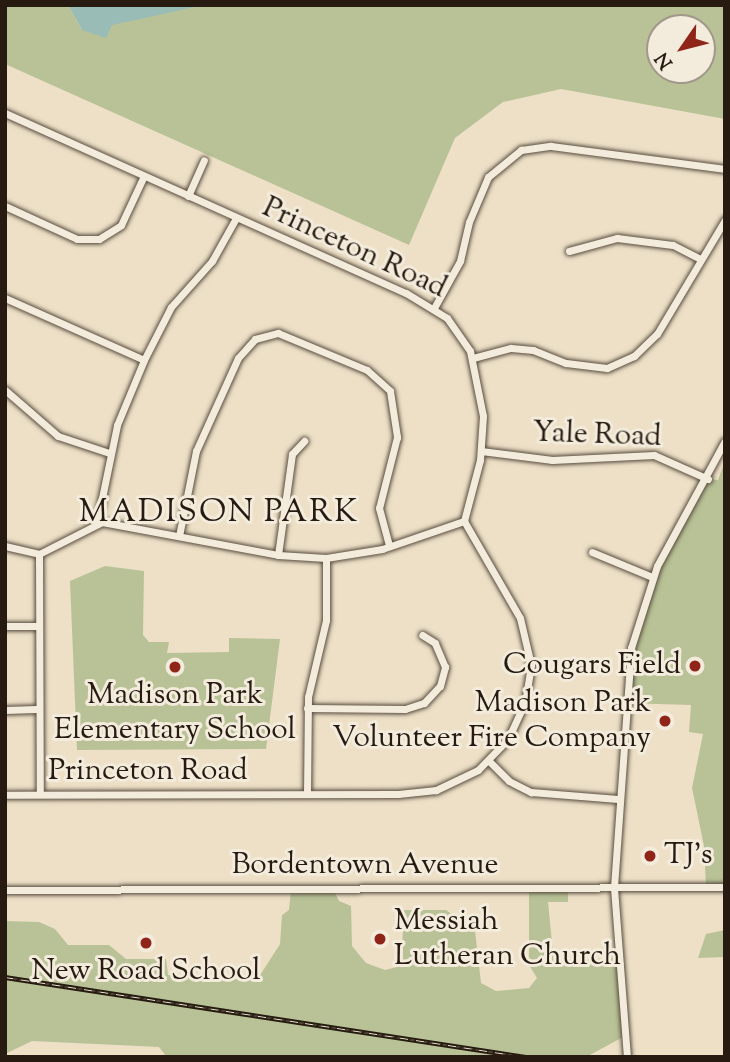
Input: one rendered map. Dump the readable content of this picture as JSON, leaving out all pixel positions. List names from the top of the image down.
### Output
{
  "streets": {
    "street": ["Princeton Road", "Yale Road", "Bordentown Avenue"]
  },
  "crossings": [
    ["Princeton Road", "Yale Road"]
  ],
  "districts": ["MADISON PARK"],
  "places": [
    "Cougars Field",
    "Madison Park Elementary School",
    "Madison Park Volunteer Fire Company",
    "TJ's",
    "Messiah Lutheran Church",
    "New Road School"
  ],
  "north": "bottom left"
}
